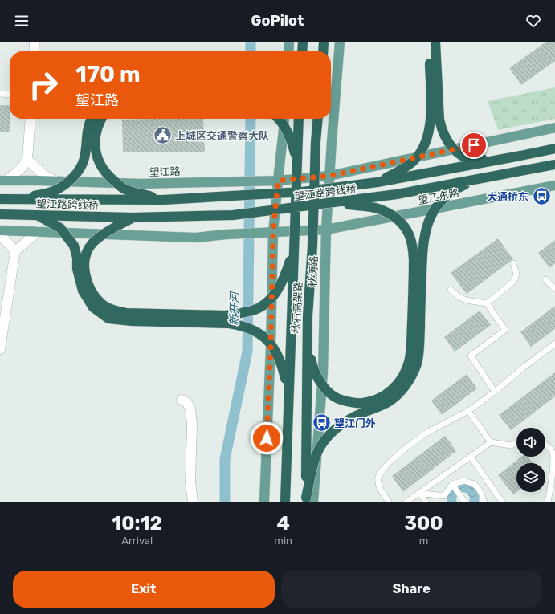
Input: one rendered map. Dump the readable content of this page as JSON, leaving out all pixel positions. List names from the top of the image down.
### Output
{
  "streets": {
    "highway": ["望江路跨线桥", "秋石高架路"],
    "main road": ["望江路", "望江东路", "秋涛路"]
  },
  "crossings": [
    ["望江路", "秋涛路"],
    ["望江东路", "秋涛路"],
    ["秋涛路", "秋石高架路"]
  ],
  "water": ["新开河"],
  "places": {
    "public building": ["上城区交通警察大队"],
    "bus stop": ["大通桥东", "望江门外"]
  },
  "page": {
    "header": "GoPilot",
    "turn": ["170 m", "望江路"],
    "eta": [
      "10:12",
      "Arrival",
      "4",
      "min",
      "300",
      "m"
    ],
    "buttons": ["Exit", "Share"]
  }
}
